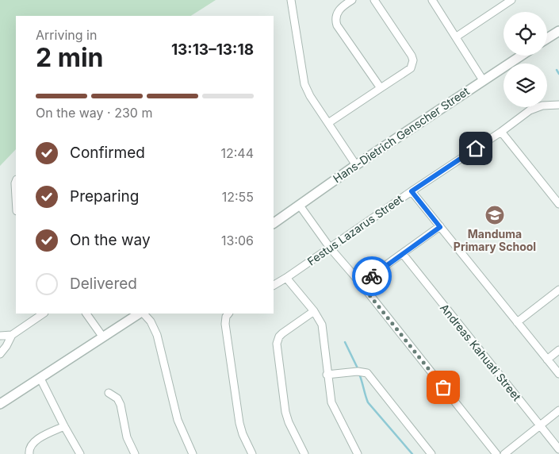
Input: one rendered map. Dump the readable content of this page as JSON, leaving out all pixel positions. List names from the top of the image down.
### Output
{
  "streets": {
    "street": ["Hans-Dietrich Genscher Street", "Festus Lazarus Street", "Andreas Kahuati Street"]
  },
  "places": {
    "school or university": ["Manduma Primary School"]
  },
  "page": {
    "heading": ["2 min", "Arriving in", "13:13–13:18"],
    "bar": "On the way · 230 m",
    "list": [
      ["Confirmed", "12:44"],
      ["Preparing", "12:55"],
      ["On the way", "13:06"],
      "Delivered"
    ]
  }
}
